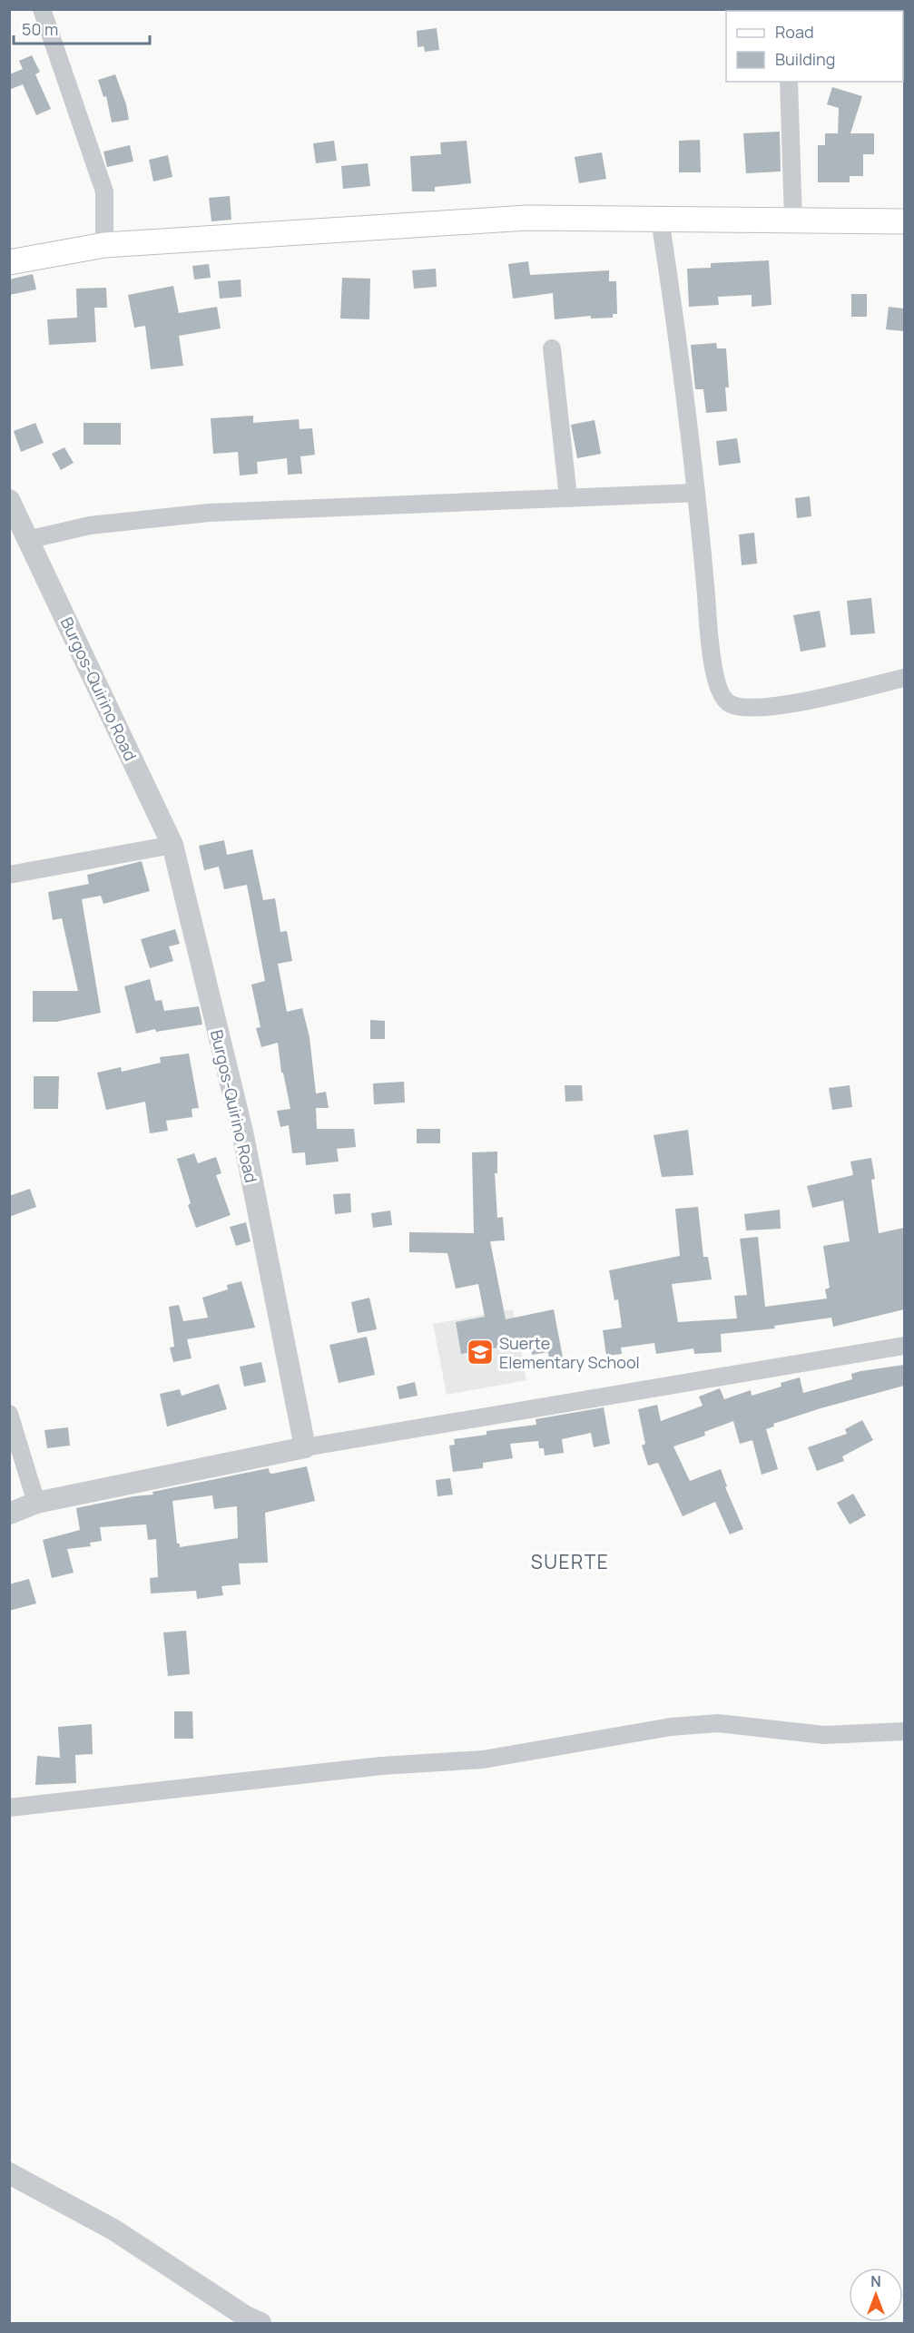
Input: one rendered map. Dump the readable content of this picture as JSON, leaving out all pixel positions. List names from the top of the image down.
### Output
{
  "streets": {
    "street": ["Burgos-Quirino Road"]
  },
  "districts": ["SUERTE"],
  "places": {
    "school or university": ["Suerte Elementary School"]
  },
  "legend": ["Road", "Building"],
  "scale_bar": "50 m",
  "north": "top"
}
